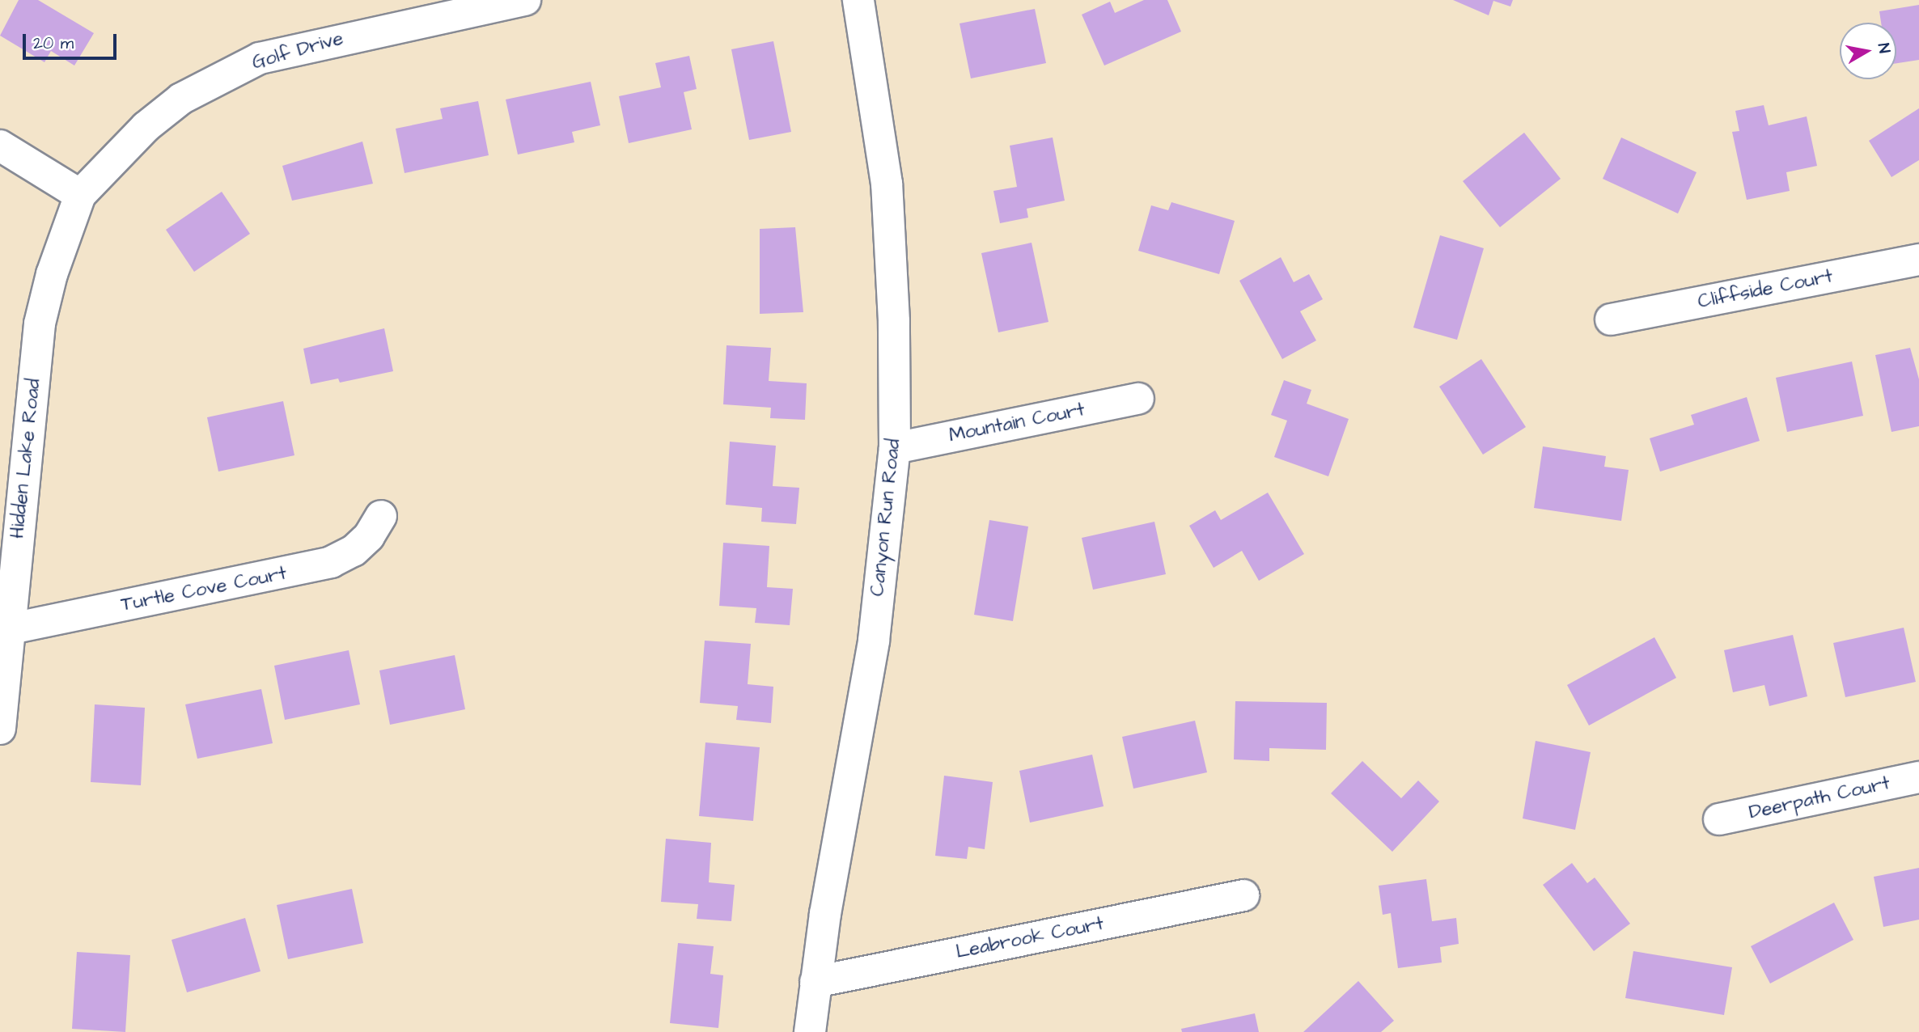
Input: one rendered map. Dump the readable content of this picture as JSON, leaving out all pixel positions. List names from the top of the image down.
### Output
{
  "streets": {
    "street": [
      "Golf Drive",
      "Cliffside Court",
      "Mountain Court",
      "Hidden Lake Road",
      "Canyon Run Road",
      "Turtle Cove Court",
      "Deerpath Court",
      "Leabrook Court"
    ]
  },
  "crossings": [
    ["Golf Drive", "Hidden Lake Road"],
    ["Mountain Court", "Canyon Run Road"],
    ["Hidden Lake Road", "Turtle Cove Court"],
    ["Canyon Run Road", "Leabrook Court"]
  ],
  "scale_bar": "20 m",
  "north": "right"
}
